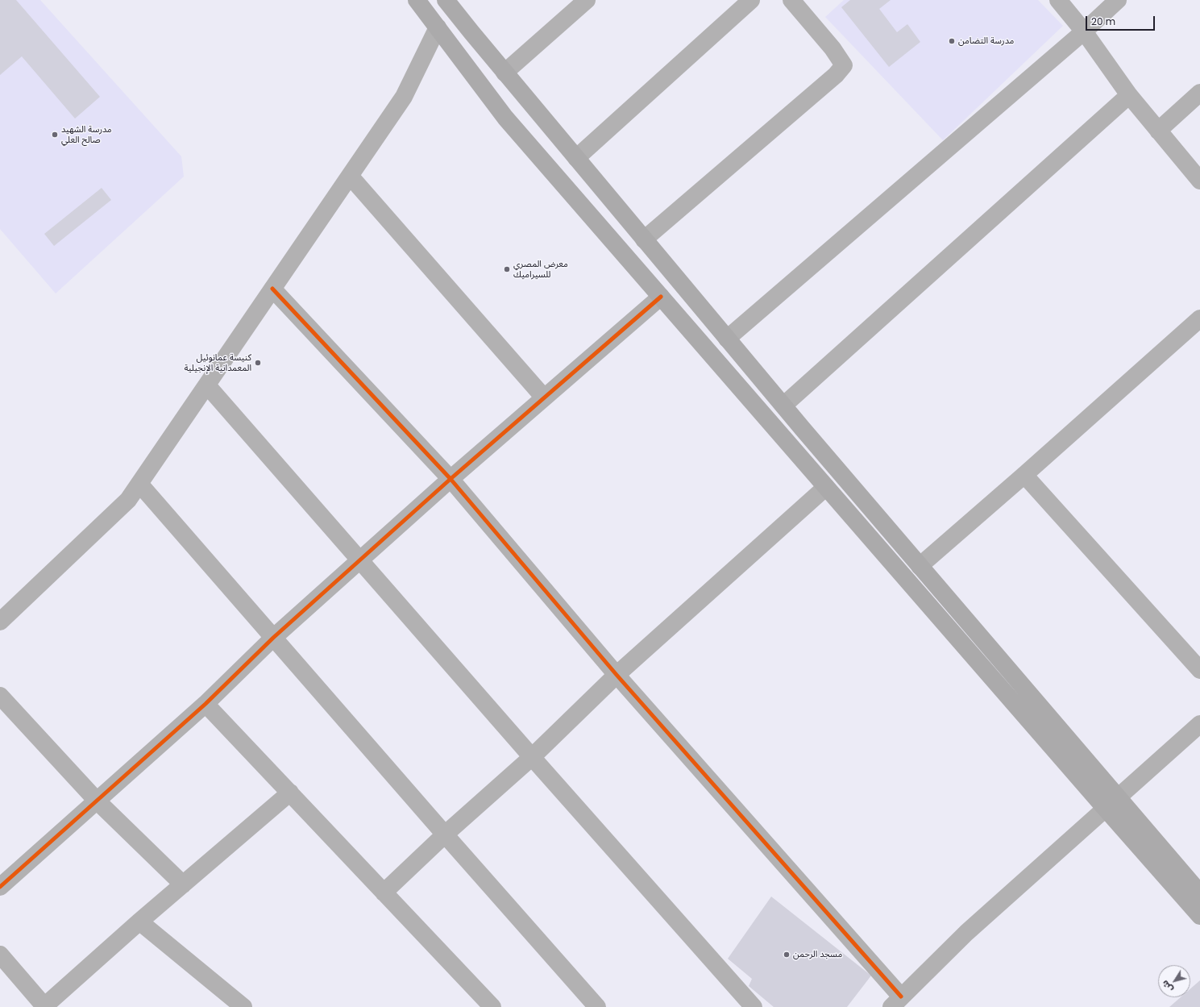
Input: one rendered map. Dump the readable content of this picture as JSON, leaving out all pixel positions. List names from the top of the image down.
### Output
{
  "places": [
    "مدرسة التضامن",
    "مدرسة الشهيد صالح العلي",
    "معرض المصري للسيراميك",
    "كنيسة عمانوئيل المعمدانية الإنجيلية",
    "مسجد الرحمن"
  ],
  "scale_bar": "20 m",
  "north": "bottom left"
}
